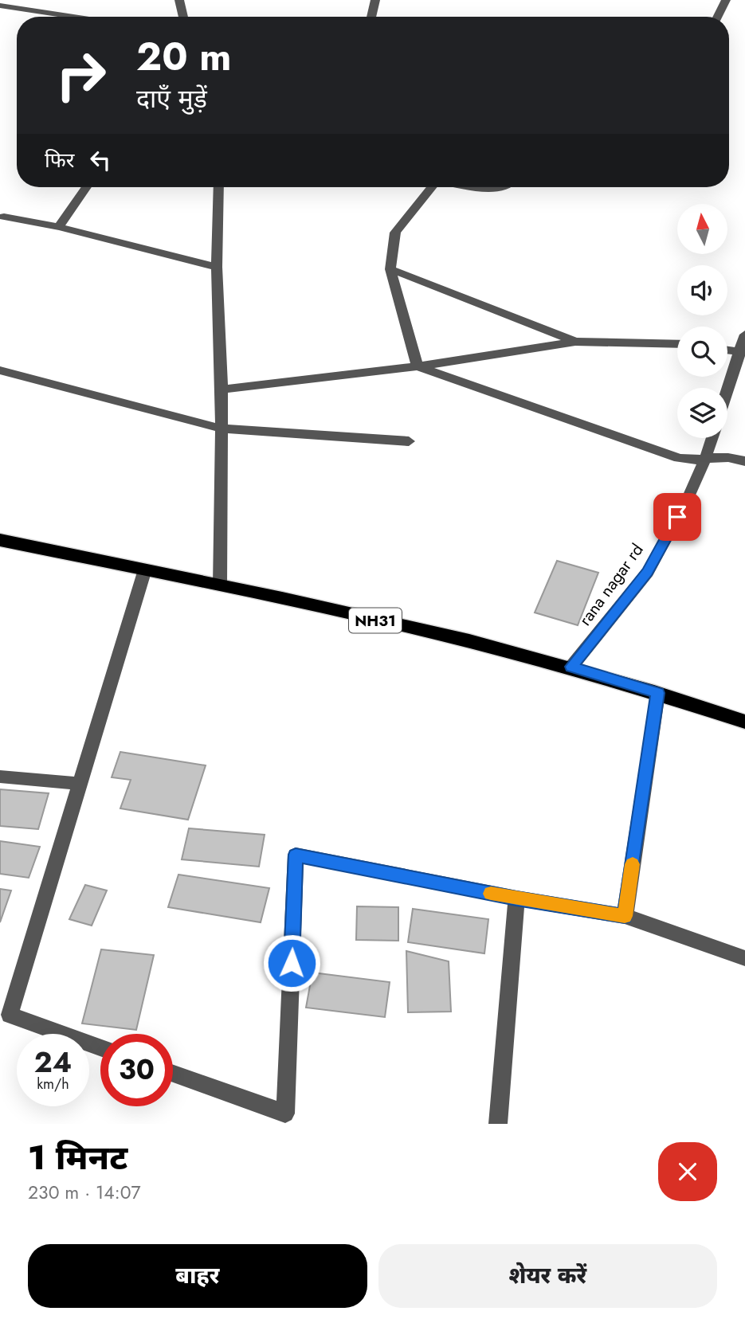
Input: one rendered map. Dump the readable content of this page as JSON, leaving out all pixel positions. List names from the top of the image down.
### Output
{
  "streets": {
    "highway": ["NH31"],
    "street": ["rana nagar rd"]
  },
  "crossings": [
    ["rana nagar rd", "NH31"]
  ],
  "north": "top",
  "page": {
    "turn": ["20 m", "दाएँ मुड़ें"],
    "then": "फिर",
    "speed": "24 km/h",
    "limit": "30",
    "heading": ["1 मिनट", "230 m · 14:07"],
    "buttons": ["बाहर", "शेयर करें"]
  }
}
